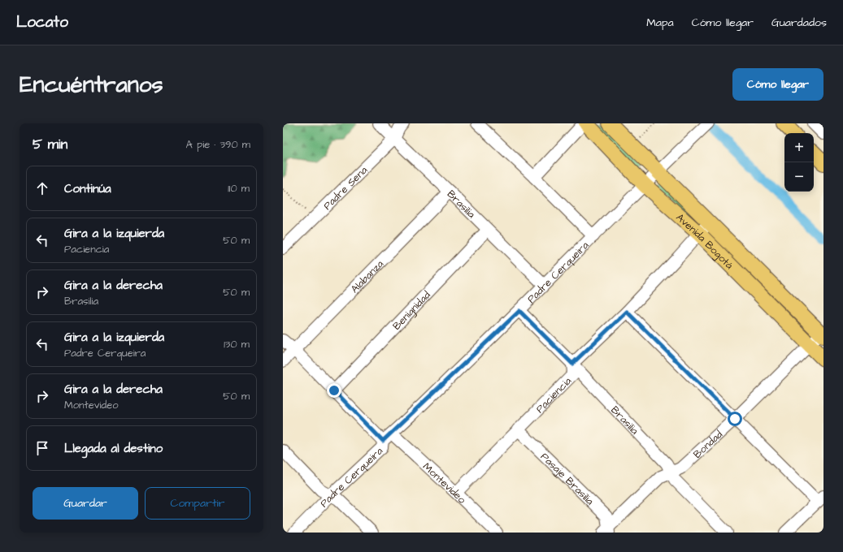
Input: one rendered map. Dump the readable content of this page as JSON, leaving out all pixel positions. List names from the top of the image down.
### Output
{
  "streets": {
    "main road": ["Avenida Bogotá"],
    "street": [
      "Padre Sena",
      "Brasilia",
      "Padre Cerqueira",
      "Alabanza",
      "Benignidad",
      "Paciencia",
      "Bondad",
      "Pasaje Brasilia",
      "Montevideo"
    ]
  },
  "crossings": [
    ["Padre Sena", "Brasilia"],
    ["Brasilia", "Padre Cerqueira"],
    ["Brasilia", "Alabanza"],
    ["Brasilia", "Benignidad"],
    ["Brasilia", "Paciencia"],
    ["Brasilia", "Bondad"],
    ["Avenida Bogotá", "Padre Cerqueira"],
    ["Avenida Bogotá", "Paciencia"],
    ["Avenida Bogotá", "Bondad"],
    ["Padre Cerqueira", "Montevideo"],
    ["Alabanza", "Montevideo"],
    ["Benignidad", "Montevideo"],
    ["Paciencia", "Pasaje Brasilia"],
    ["Paciencia", "Montevideo"],
    ["Bondad", "Pasaje Brasilia"]
  ],
  "page": {
    "header": "Locato",
    "nav": ["Mapa", "Cómo llegar", "Guardados"],
    "buttons": [
      "Cómo llegar",
      ["Guardar", "Compartir"]
    ],
    "title": "Encuéntranos",
    "heading": ["5 min", "A pie · 390 m"],
    "map_buttons": ["+", "−"],
    "list": [
      ["Continúa", "110 m"],
      ["Gira a la izquierda", "Paciencia", "50 m"],
      ["Gira a la derecha", "Brasilia", "50 m"],
      ["Gira a la izquierda", "Padre Cerqueira", "130 m"],
      ["Gira a la derecha", "Montevideo", "50 m"],
      "Llegada al destino"
    ]
  }
}
